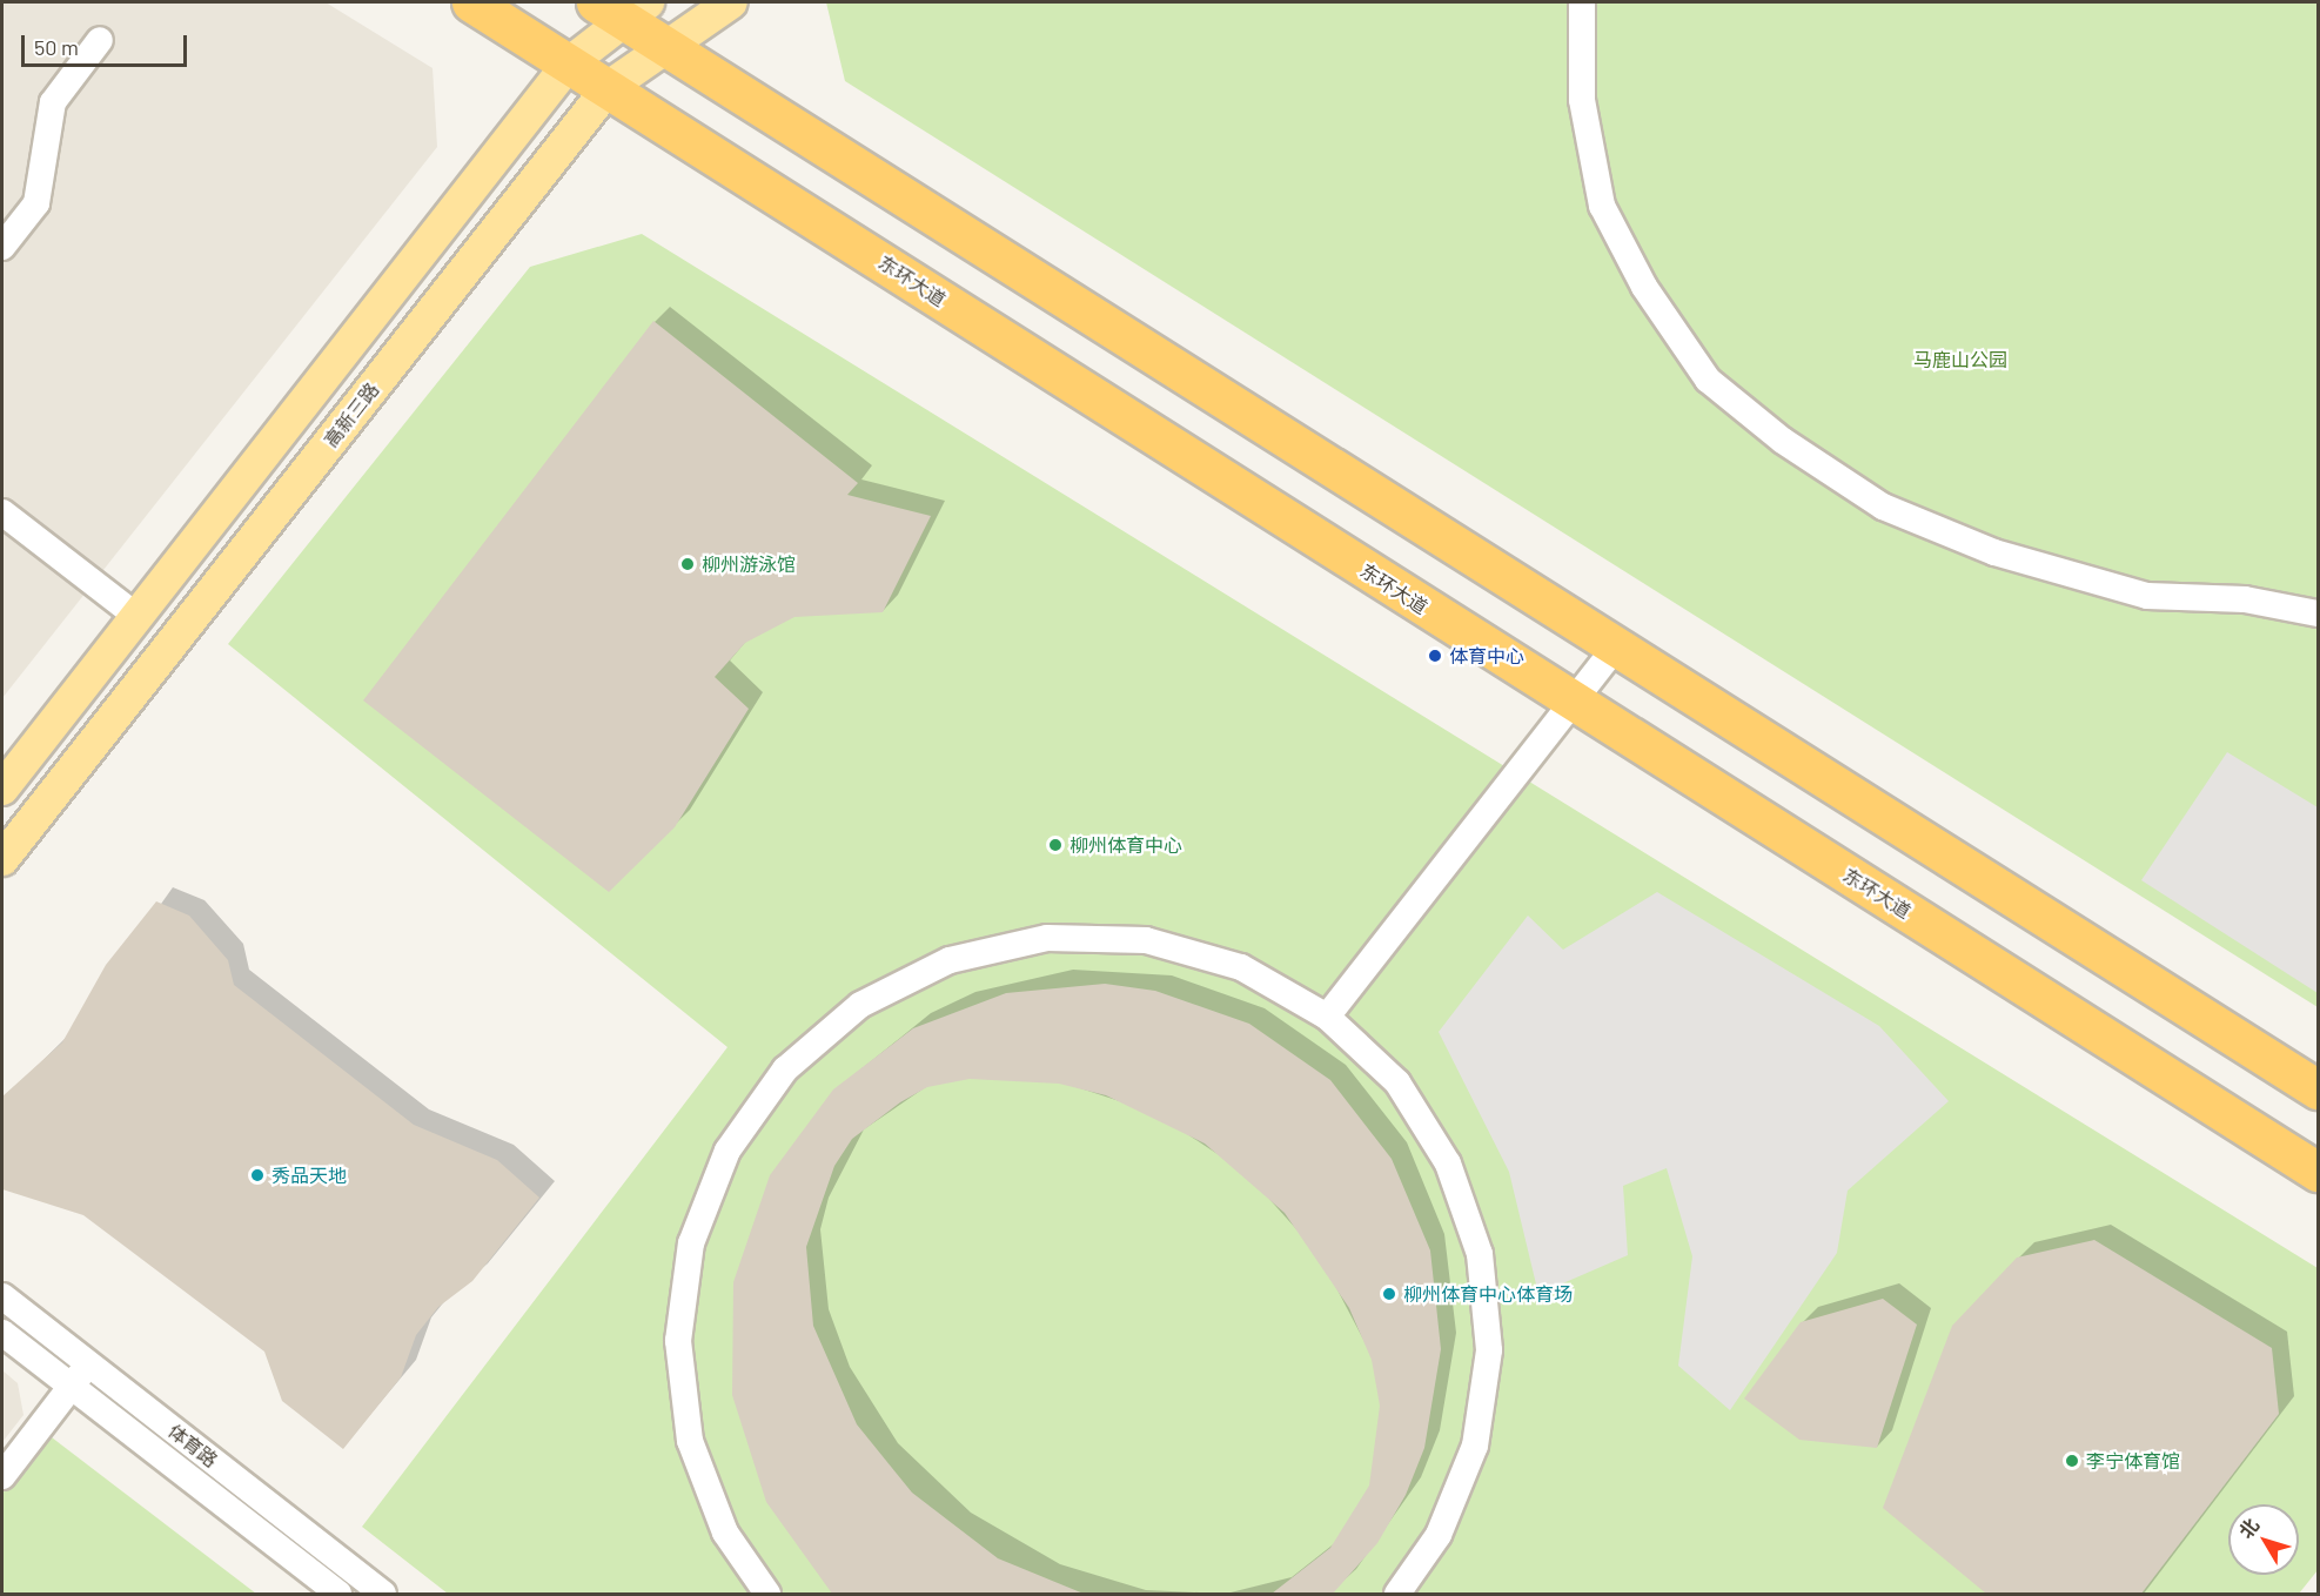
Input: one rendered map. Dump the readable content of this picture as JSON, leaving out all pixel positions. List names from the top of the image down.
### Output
{
  "streets": {
    "highway": ["东环大道"],
    "main road": ["高新三路"],
    "street": ["体育路"]
  },
  "crossings": [
    ["东环大道", "高新三路"]
  ],
  "parks": ["马鹿山公园"],
  "places": [
    "柳州游泳馆",
    "体育中心",
    "柳州体育中心",
    "秀品天地",
    "柳州体育中心体育场",
    "李宁体育馆"
  ],
  "scale_bar": "50 m",
  "north": "top left"
}
